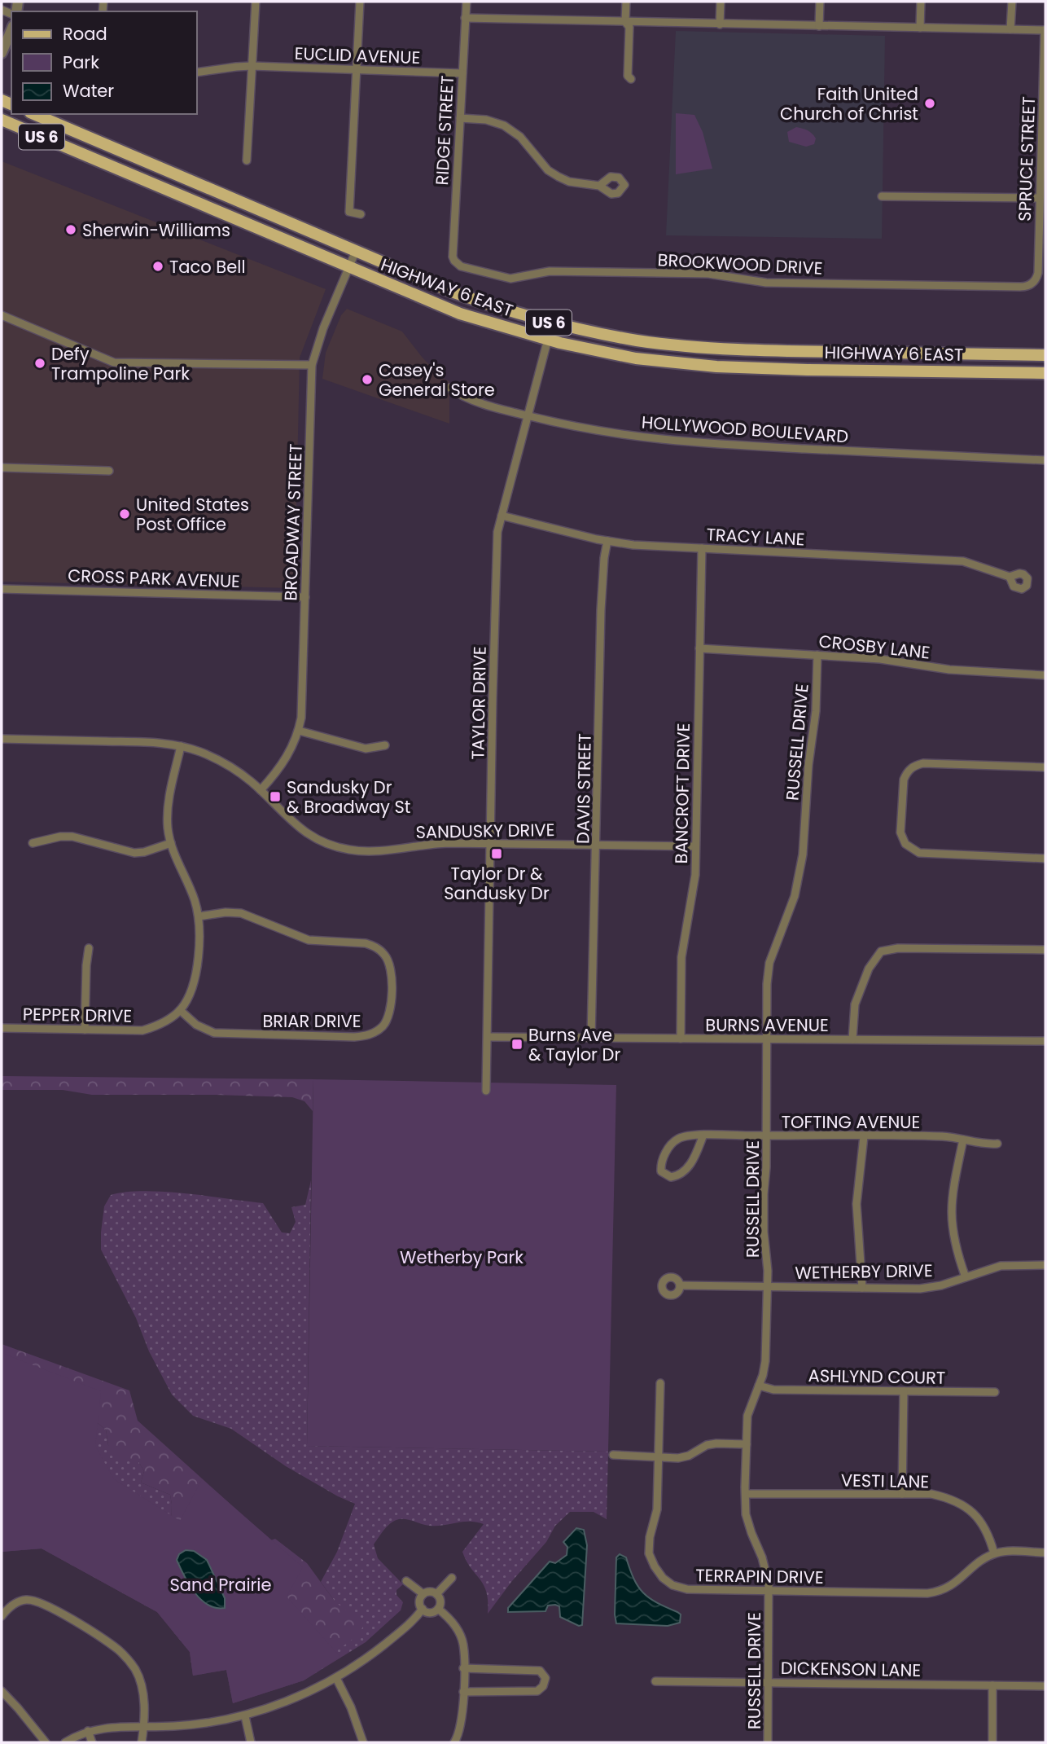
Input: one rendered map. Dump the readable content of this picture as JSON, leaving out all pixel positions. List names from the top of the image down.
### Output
{
  "streets": {
    "main road": ["US 6", "HIGHWAY 6 EAST"],
    "street": [
      "EUCLID AVENUE",
      "RIDGE STREET",
      "SPRUCE STREET",
      "BROOKWOOD DRIVE",
      "HOLLYWOOD BOULEVARD",
      "BROADWAY STREET",
      "TRACY LANE",
      "CROSS PARK AVENUE",
      "CROSBY LANE",
      "TAYLOR DRIVE",
      "RUSSELL DRIVE",
      "DAVIS STREET",
      "BANCROFT DRIVE",
      "SANDUSKY DRIVE",
      "PEPPER DRIVE",
      "BRIAR DRIVE",
      "BURNS AVENUE",
      "TOFTING AVENUE",
      "WETHERBY DRIVE",
      "ASHLYND COURT",
      "VESTI LANE",
      "TERRAPIN DRIVE",
      "DICKENSON LANE"
    ]
  },
  "crossings": [
    ["EUCLID AVENUE", "RIDGE STREET"],
    ["RIDGE STREET", "BROOKWOOD DRIVE"],
    ["SPRUCE STREET", "BROOKWOOD DRIVE"],
    ["HIGHWAY 6 EAST", "BROADWAY STREET"],
    ["HIGHWAY 6 EAST", "TAYLOR DRIVE"],
    ["HOLLYWOOD BOULEVARD", "TAYLOR DRIVE"],
    ["BROADWAY STREET", "CROSS PARK AVENUE"],
    ["BROADWAY STREET", "SANDUSKY DRIVE"],
    ["TRACY LANE", "TAYLOR DRIVE"],
    ["TRACY LANE", "DAVIS STREET"],
    ["TRACY LANE", "BANCROFT DRIVE"],
    ["CROSBY LANE", "RUSSELL DRIVE"],
    ["CROSBY LANE", "BANCROFT DRIVE"],
    ["TAYLOR DRIVE", "SANDUSKY DRIVE"],
    ["TAYLOR DRIVE", "BURNS AVENUE"],
    ["RUSSELL DRIVE", "BURNS AVENUE"],
    ["RUSSELL DRIVE", "TOFTING AVENUE"],
    ["RUSSELL DRIVE", "WETHERBY DRIVE"],
    ["RUSSELL DRIVE", "ASHLYND COURT"],
    ["RUSSELL DRIVE", "VESTI LANE"],
    ["RUSSELL DRIVE", "TERRAPIN DRIVE"],
    ["RUSSELL DRIVE", "DICKENSON LANE"],
    ["DAVIS STREET", "SANDUSKY DRIVE"],
    ["DAVIS STREET", "BURNS AVENUE"],
    ["BANCROFT DRIVE", "SANDUSKY DRIVE"],
    ["BANCROFT DRIVE", "BURNS AVENUE"],
    ["PEPPER DRIVE", "BRIAR DRIVE"],
    ["VESTI LANE", "TERRAPIN DRIVE"]
  ],
  "parks": ["Wetherby Park", "Sand Prairie"],
  "places": {
    "other": [
      "Faith United Church of Christ",
      "Sherwin-Williams",
      "Taco Bell",
      "Defy Trampoline Park",
      "Casey's General Store",
      "United States Post Office"
    ],
    "transit": ["Sandusky Dr & Broadway St", "Taylor Dr & Sandusky Dr", "Burns Ave & Taylor Dr"]
  },
  "legend": ["Road", "Park", "Water"]
}
